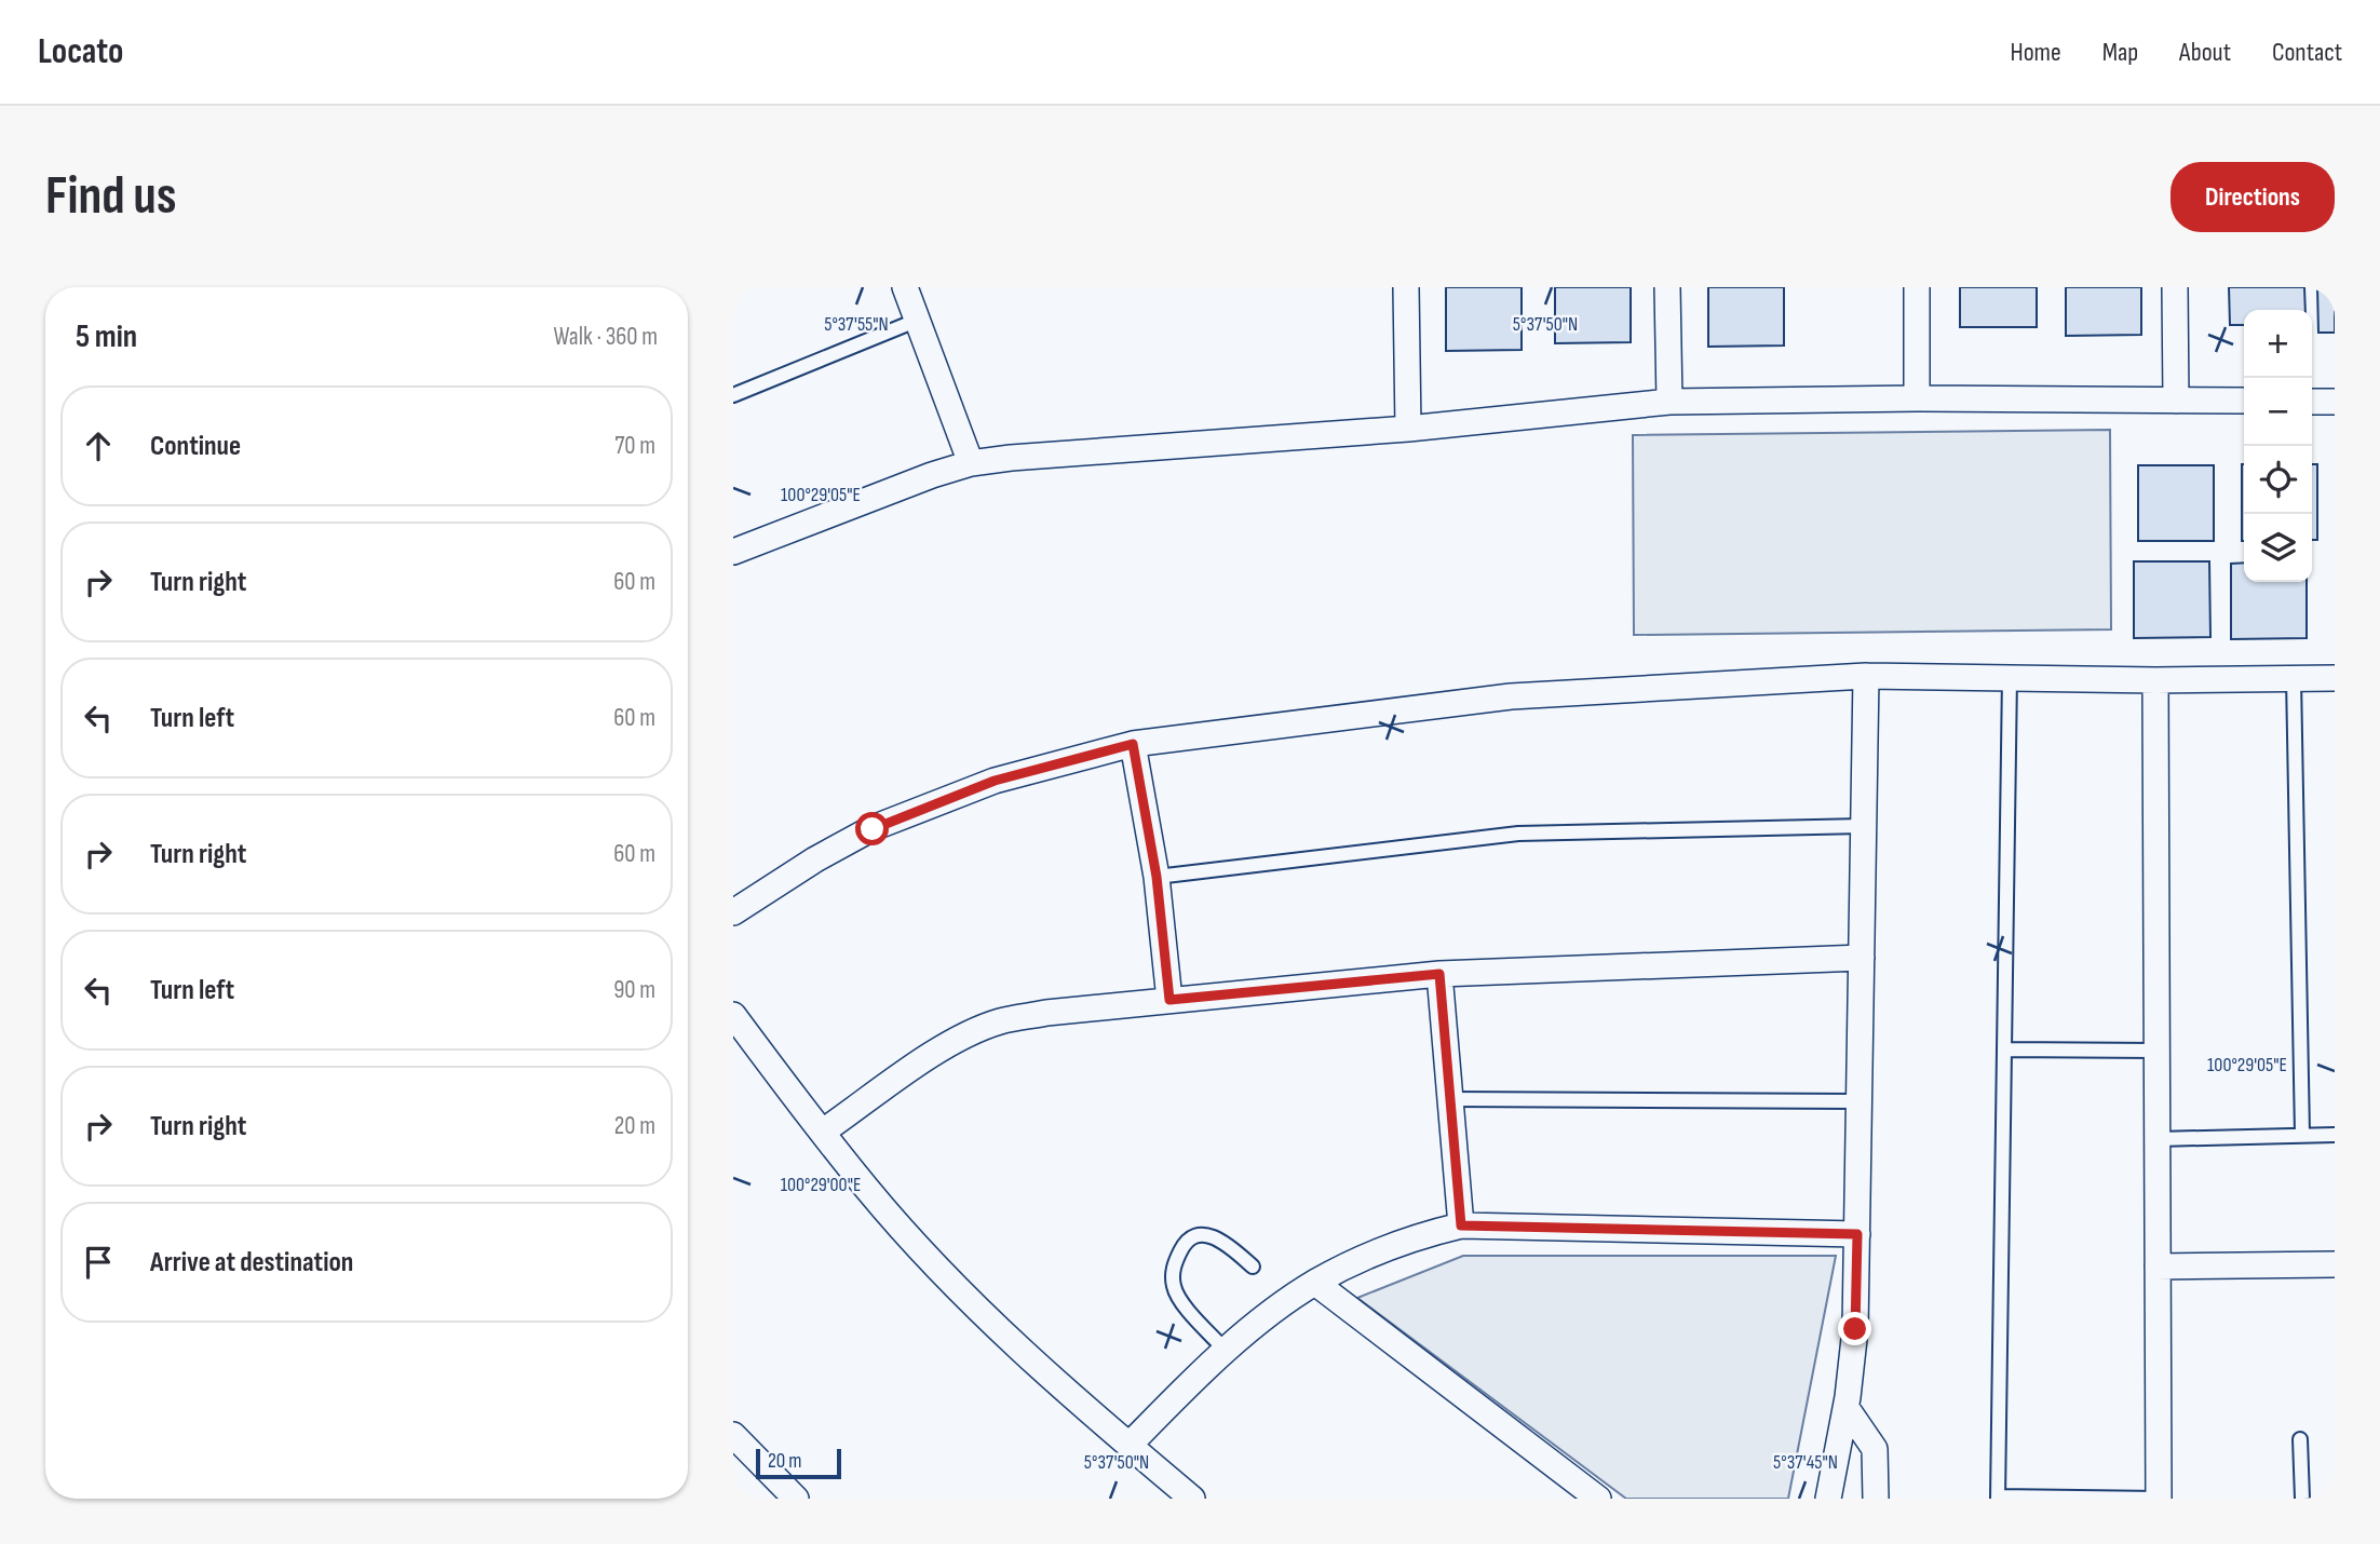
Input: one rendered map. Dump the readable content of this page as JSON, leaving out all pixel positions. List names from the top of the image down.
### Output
{
  "scale_bar": "20 m",
  "page": {
    "header": "Locato",
    "nav": [
      "Home",
      "Map",
      "About",
      "Contact"
    ],
    "buttons": "Directions",
    "title": "Find us",
    "heading": ["5 min", "Walk · 360 m"],
    "map_buttons": ["+", "−"],
    "list": [
      ["Continue", "70 m"],
      ["Turn right", "60 m"],
      ["Turn left", "60 m"],
      ["Turn right", "60 m"],
      ["Turn left", "90 m"],
      ["Turn right", "20 m"],
      "Arrive at destination"
    ],
    "scale": "20 m"
  },
  "coordinates": [
    "5°37'55\"N",
    "5°37'50\"N",
    "100°29'05\"E",
    "100°29'00\"E",
    "5°37'45\"N"
  ]
}
